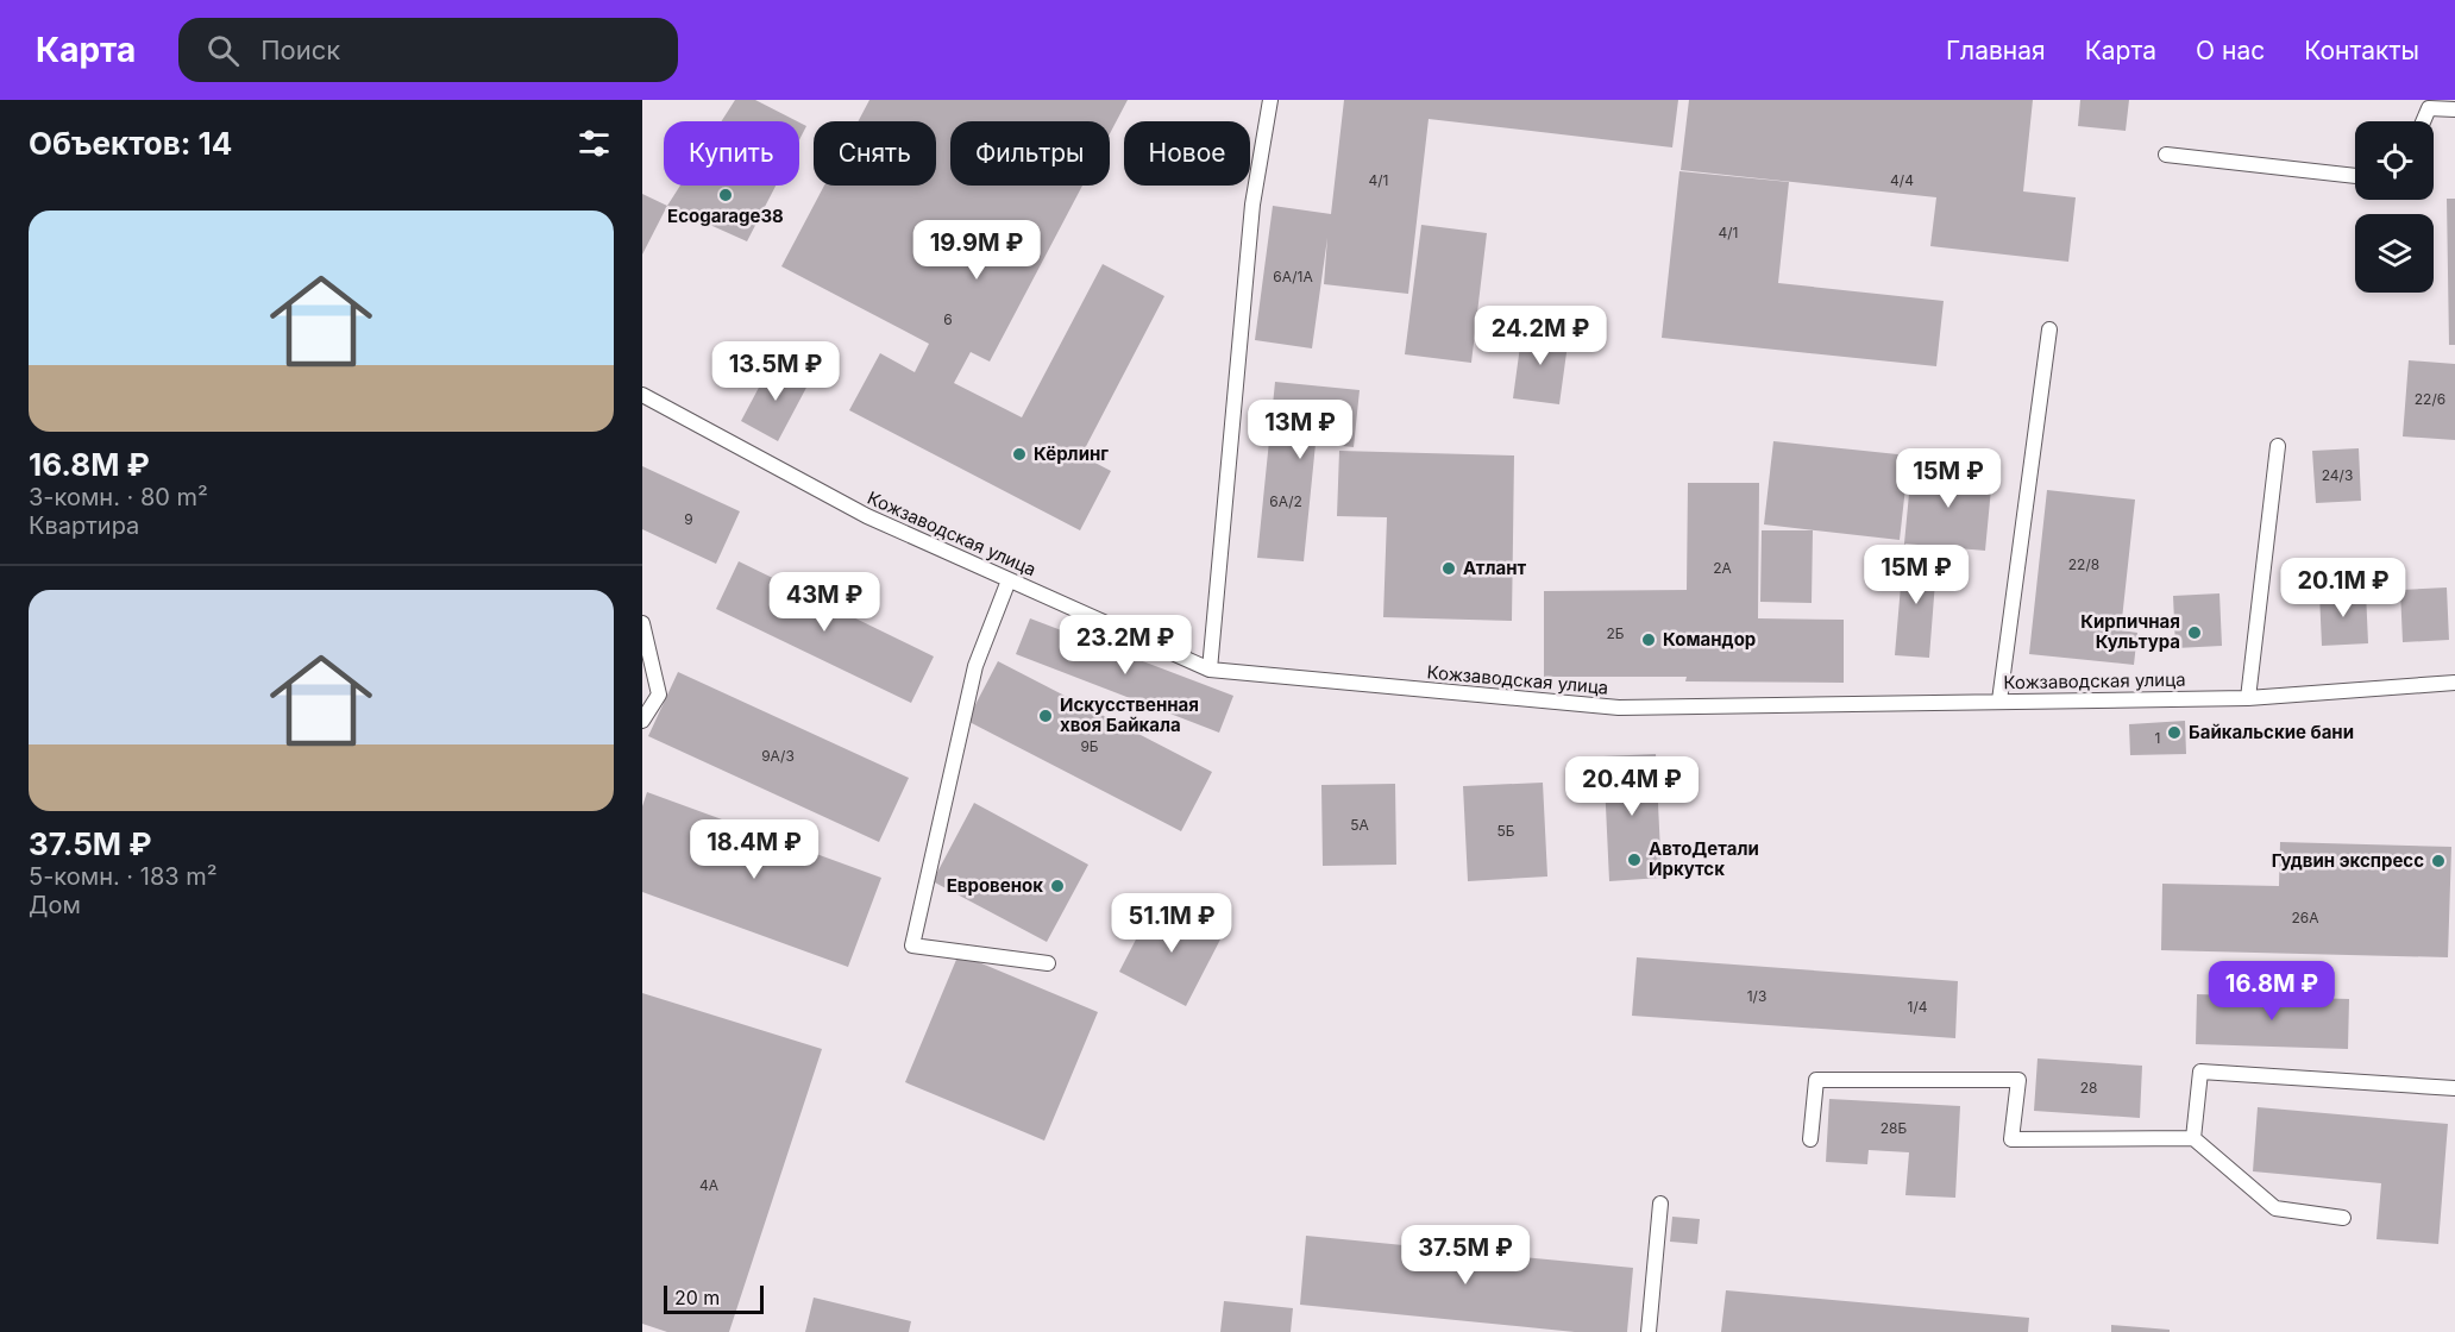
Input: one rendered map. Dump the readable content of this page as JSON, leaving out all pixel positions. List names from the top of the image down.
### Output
{
  "streets": {
    "lane": ["Кожзаводская улица"]
  },
  "places": [
    "Ecogarage38",
    "Кёрлинг",
    "Атлант",
    "Кирпичная Культура",
    "Командор",
    "Искусственная хвоя Байкала",
    "Байкальские бани",
    "АвтоДетали Иркутск",
    "Гудвин экспресс",
    "Евровенок"
  ],
  "house_numbers": [
    "4/1",
    "4/4",
    "4/1",
    "6А/1А",
    "6",
    "22/6",
    "24/3",
    "6А/2",
    "9",
    "22/8",
    "2А",
    "2Б",
    "1",
    "9Б",
    "9А/3",
    "5А",
    "5Б",
    "26А",
    "1/3",
    "1/4",
    "28",
    "28Б",
    "4А"
  ],
  "scale_bar": "20 m",
  "page": {
    "header": "Карта",
    "search": "Поиск",
    "nav": [
      "Главная",
      "Карта",
      "О нас",
      "Контакты"
    ],
    "heading": "Объектов: 14",
    "chip": [
      "Купить",
      "Снять",
      "Фильтры",
      "Новое"
    ],
    "list": [
      {
        "name": "16.8M ₽",
        "note": "3-комн. · 80 m² · Квартира"
      },
      {
        "name": "37.5M ₽",
        "note": "5-комн. · 183 m² · Дом"
      }
    ],
    "price": [
      "19.9M ₽",
      "24.2M ₽",
      "13.5M ₽",
      "13M ₽",
      "15M ₽",
      "15M ₽",
      "20.1M ₽",
      "43M ₽",
      "23.2M ₽",
      "20.4M ₽",
      "18.4M ₽",
      "51.1M ₽",
      "16.8M ₽",
      "37.5M ₽"
    ],
    "scale": "20 m"
  }
}
